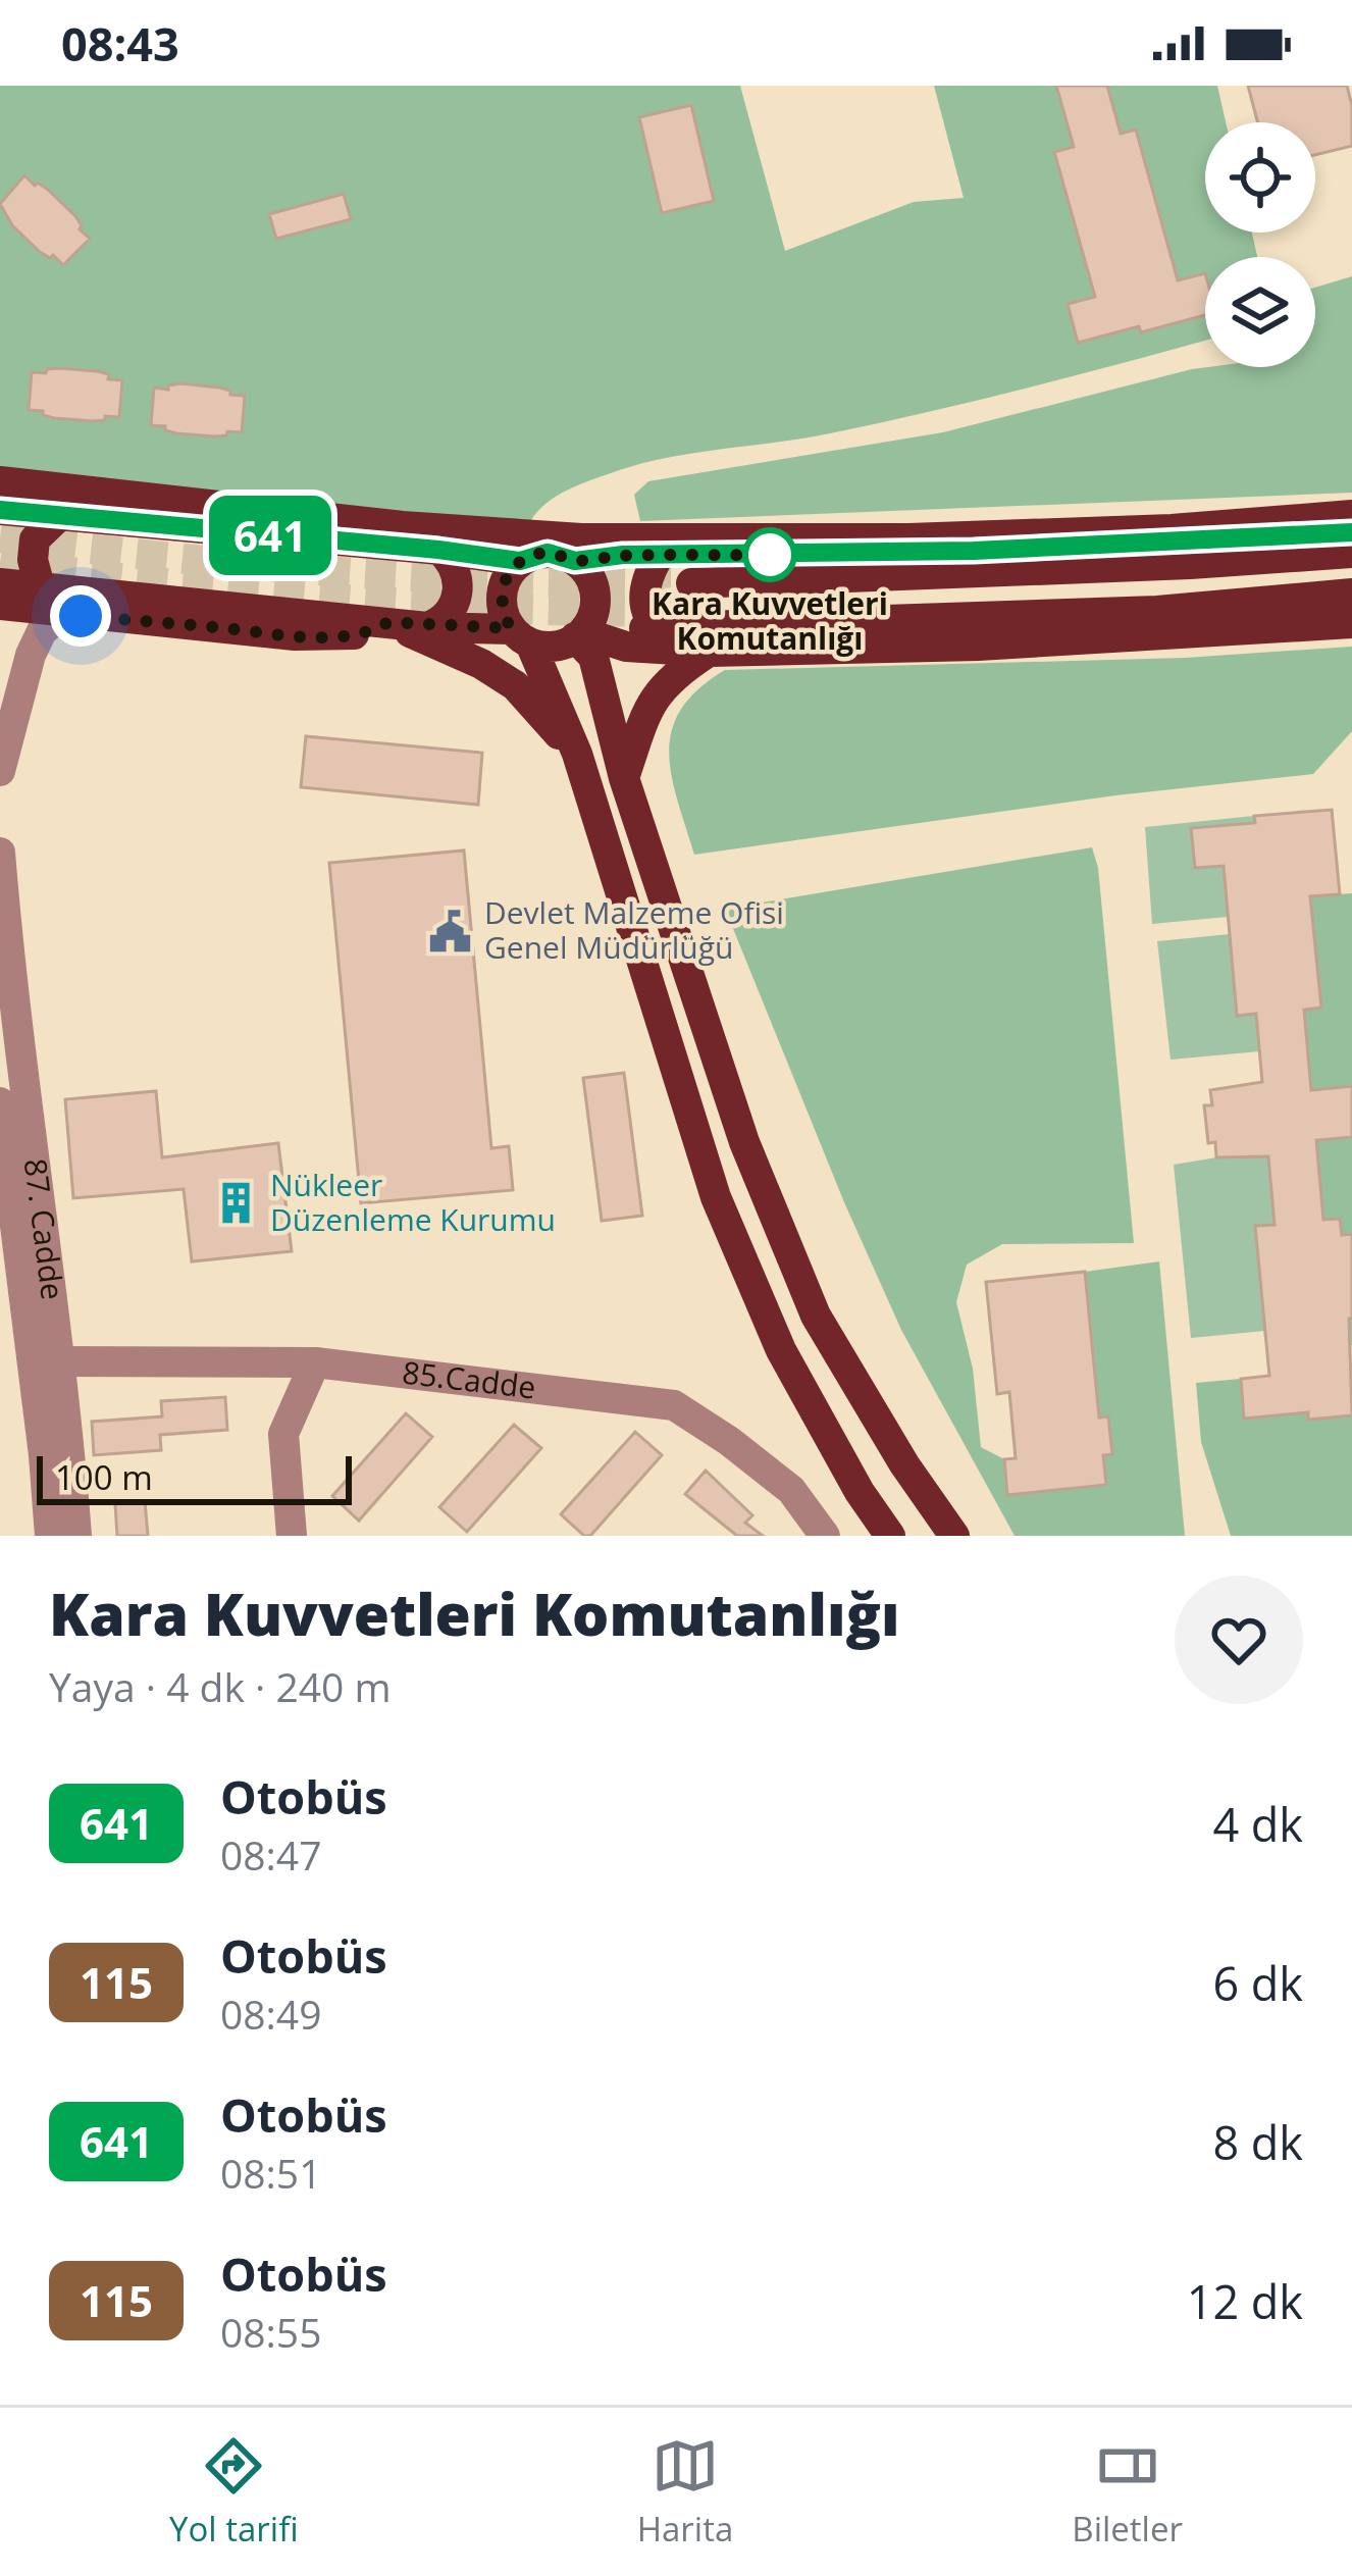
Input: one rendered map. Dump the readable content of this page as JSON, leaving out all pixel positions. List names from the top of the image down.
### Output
{
  "streets": {
    "street": ["87. Cadde", "85.Cadde"]
  },
  "crossings": [
    ["87. Cadde", "85.Cadde"]
  ],
  "places": {
    "other": ["Kara Kuvvetleri Komutanlığı"],
    "public building": ["Devlet Malzeme Ofisi Genel Müdürlüğü"],
    "building": ["Nükleer Düzenleme Kurumu"]
  },
  "lines": ["bus line 641"],
  "scale_bar": "100 m",
  "page": {
    "status": "08:43",
    "on_map": "641",
    "scale": "100 m",
    "heading": ["Kara Kuvvetleri Komutanlığı", "Yaya · 4 dk · 240 m"],
    "list": [
      {
        "mark": "641",
        "name": "Otobüs",
        "note": "08:47",
        "value": "4 dk"
      },
      {
        "mark": "115",
        "name": "Otobüs",
        "note": "08:49",
        "value": "6 dk"
      },
      {
        "mark": "641",
        "name": "Otobüs",
        "note": "08:51",
        "value": "8 dk"
      },
      {
        "mark": "115",
        "name": "Otobüs",
        "note": "08:55",
        "value": "12 dk"
      }
    ],
    "tabs": ["Yol tarifi", "Harita", "Biletler"]
  }
}
